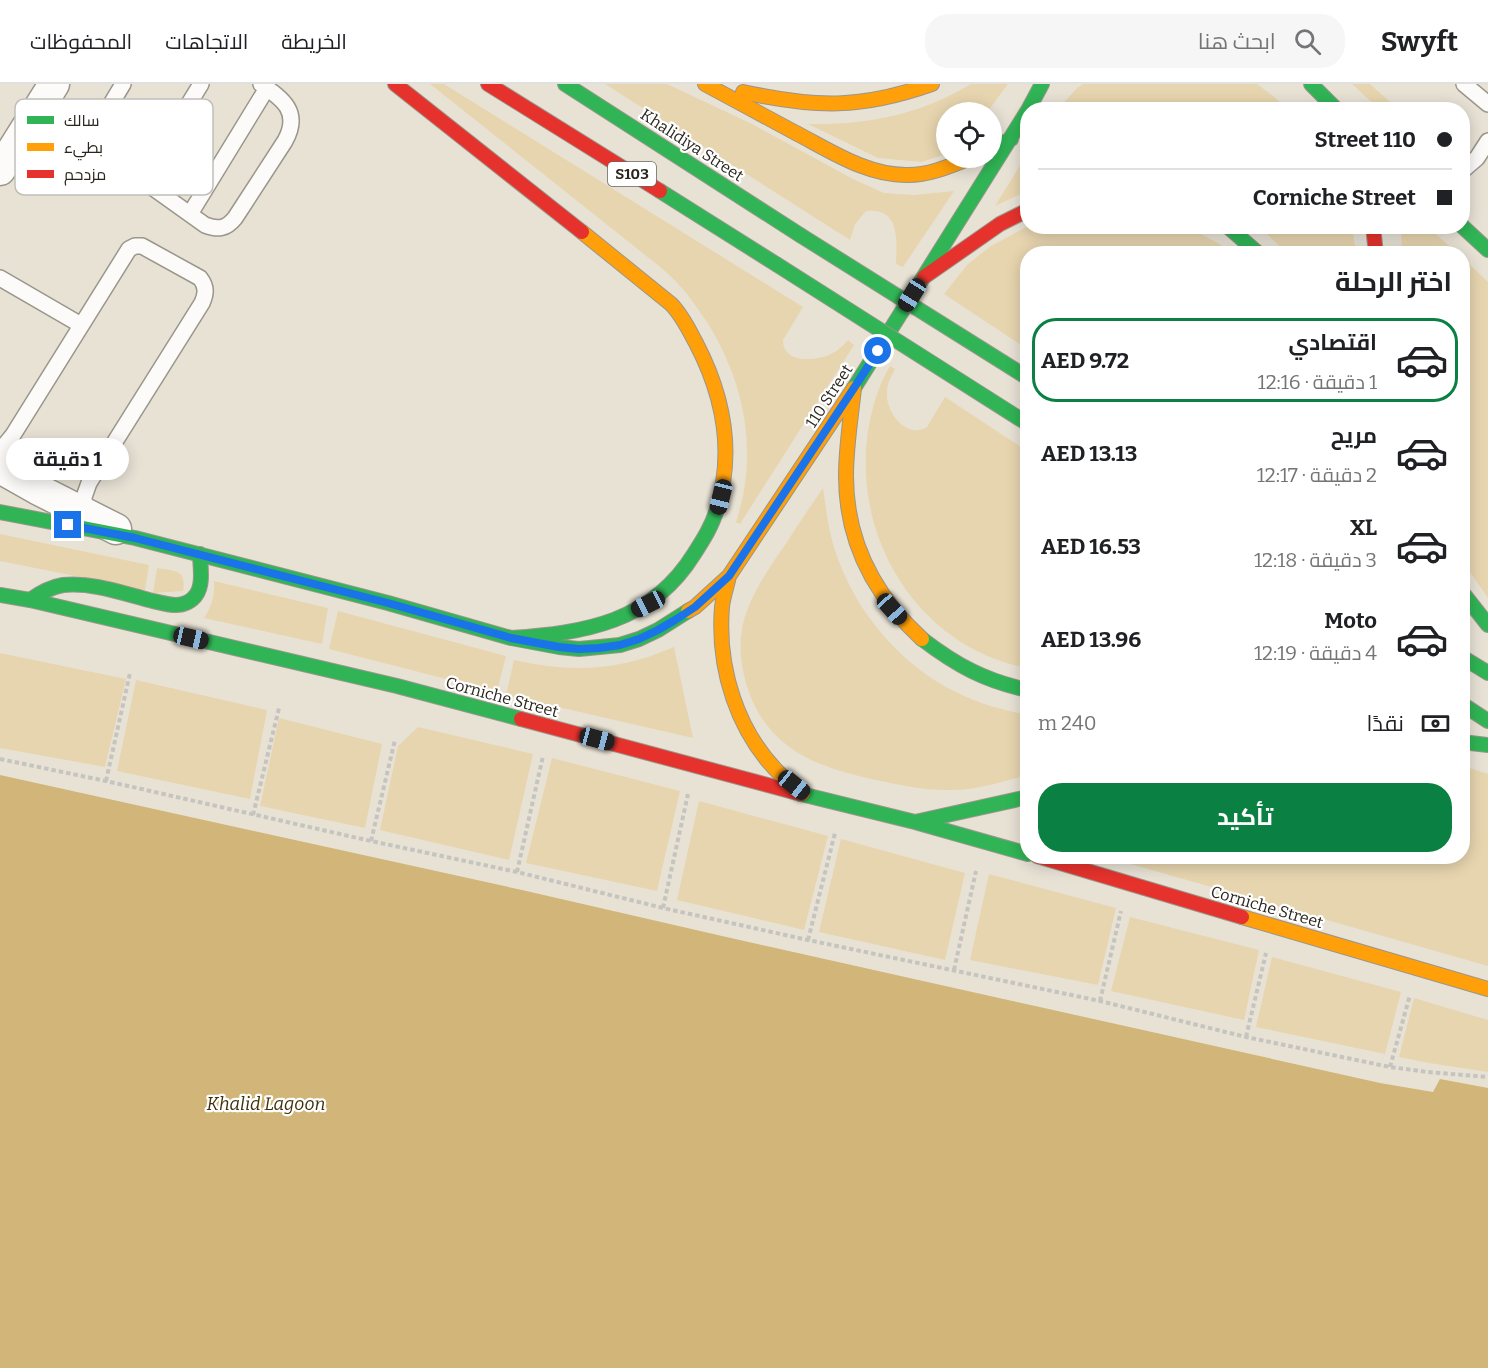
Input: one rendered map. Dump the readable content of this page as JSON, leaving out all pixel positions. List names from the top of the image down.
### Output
{
  "streets": {
    "main road": [
      "Khalidiya Street",
      "S103",
      "110 Street",
      "Corniche Street"
    ]
  },
  "water": ["Khalid Lagoon"],
  "legend": ["سالك", "بطيء", "مزدحم"],
  "page": {
    "header": "Swyft",
    "search": "ابحث هنا",
    "nav": ["الخريطة", "الاتجاهات", "المحفوظات"],
    "banner": ["110 Street", "Corniche Street"],
    "heading": "اختر الرحلة",
    "list": [
      {
        "name": "اقتصادي",
        "note": "1 دقيقة · 12:16",
        "value": "AED 9.72"
      },
      {
        "name": "مريح",
        "note": "2 دقيقة · 12:17",
        "value": "AED 13.13"
      },
      {
        "name": "XL",
        "note": "3 دقيقة · 12:18",
        "value": "AED 16.53"
      },
      {
        "name": "Moto",
        "note": "4 دقيقة · 12:19",
        "value": "AED 13.96"
      }
    ],
    "bubble": "1 دقيقة",
    "pay": ["نقدًا", "240 m"],
    "buttons": "تأكيد"
  }
}
